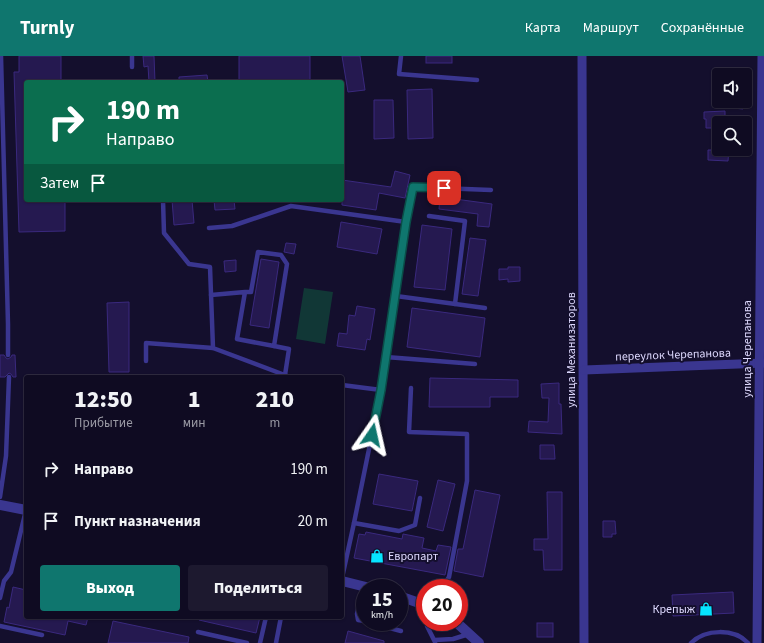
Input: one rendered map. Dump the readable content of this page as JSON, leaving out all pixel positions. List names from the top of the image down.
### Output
{
  "streets": {
    "street": ["улица Черепанова", "улица Механизаторов", "переулок Черепанова"]
  },
  "crossings": [
    ["улица Черепанова", "переулок Черепанова"],
    ["улица Механизаторов", "переулок Черепанова"]
  ],
  "places": {
    "shop": ["Европарт", "Крепыж"]
  },
  "page": {
    "header": "Turnly",
    "nav": ["Карта", "Маршрут", "Сохранённые"],
    "turn": ["190 m", "Направо"],
    "then": "Затем",
    "eta": [
      "12:50",
      "Прибытие",
      "1",
      "мин",
      "210",
      "m"
    ],
    "list": [
      {
        "name": "Направо",
        "value": "190 m"
      },
      {
        "name": "Пункт назначения",
        "value": "20 m"
      }
    ],
    "buttons": ["Выход", "Поделиться"],
    "speed": "15 km/h",
    "limit": "20"
  }
}
